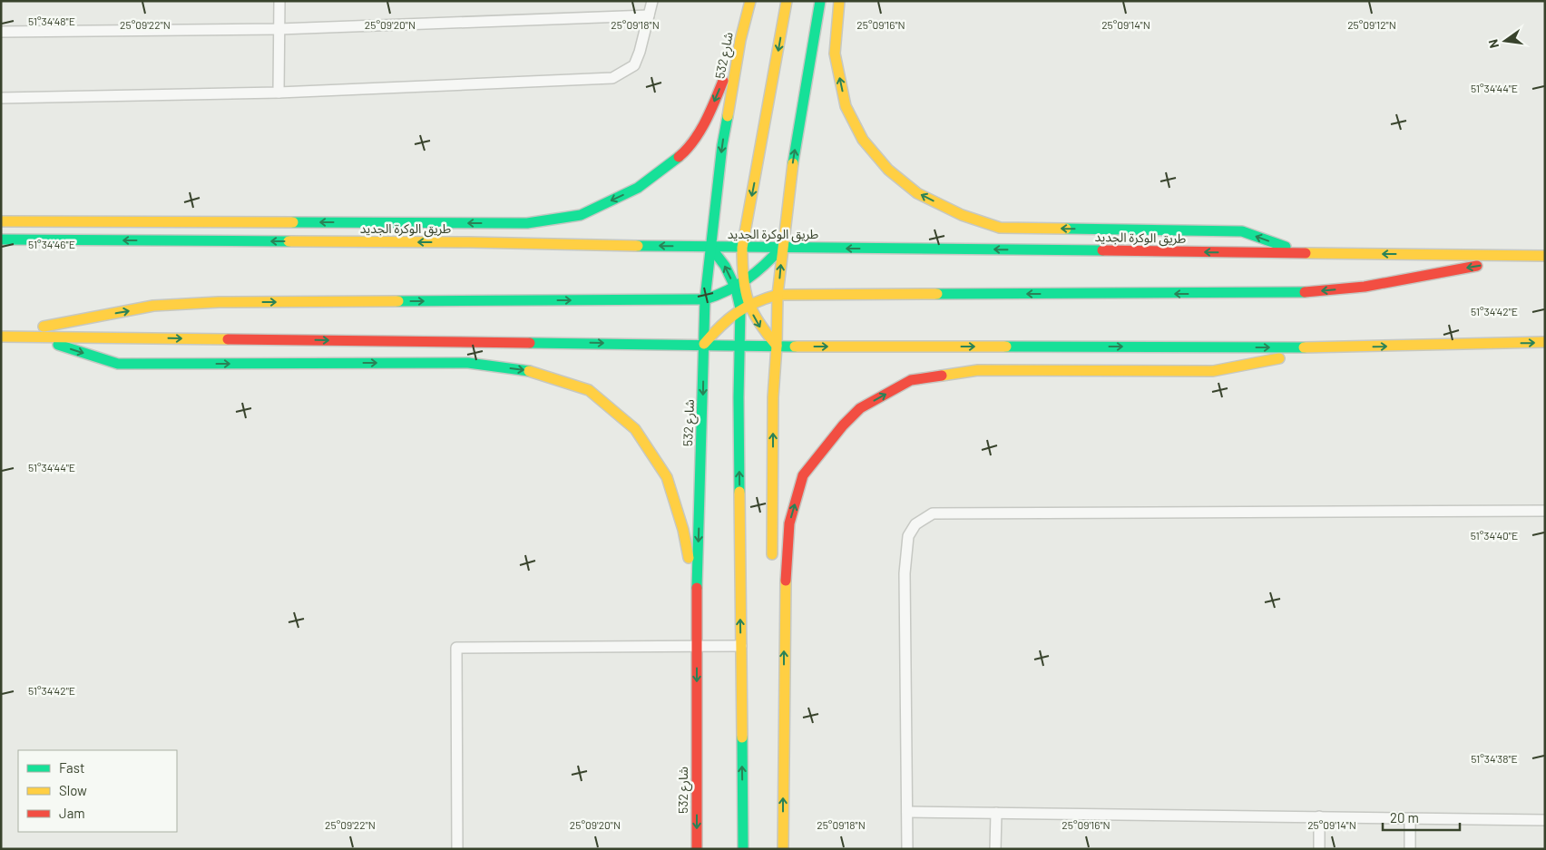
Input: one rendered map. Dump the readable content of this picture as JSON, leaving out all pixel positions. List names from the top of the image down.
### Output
{
  "streets": {
    "street": ["شارع 532", "طريق الوكرة الجديد"]
  },
  "crossings": [
    ["شارع 532", "طريق الوكرة الجديد"]
  ],
  "legend": ["Fast", "Slow", "Jam"],
  "scale_bar": "20 m",
  "north": "left",
  "coordinates": [
    "51°34'48\"E",
    "25°09'22\"N",
    "25°09'20\"N",
    "25°09'18\"N",
    "25°09'16\"N",
    "25°09'14\"N",
    "25°09'12\"N",
    "51°34'44\"E",
    "51°34'46\"E",
    "51°34'42\"E",
    "51°34'40\"E",
    "51°34'38\"E"
  ]
}
